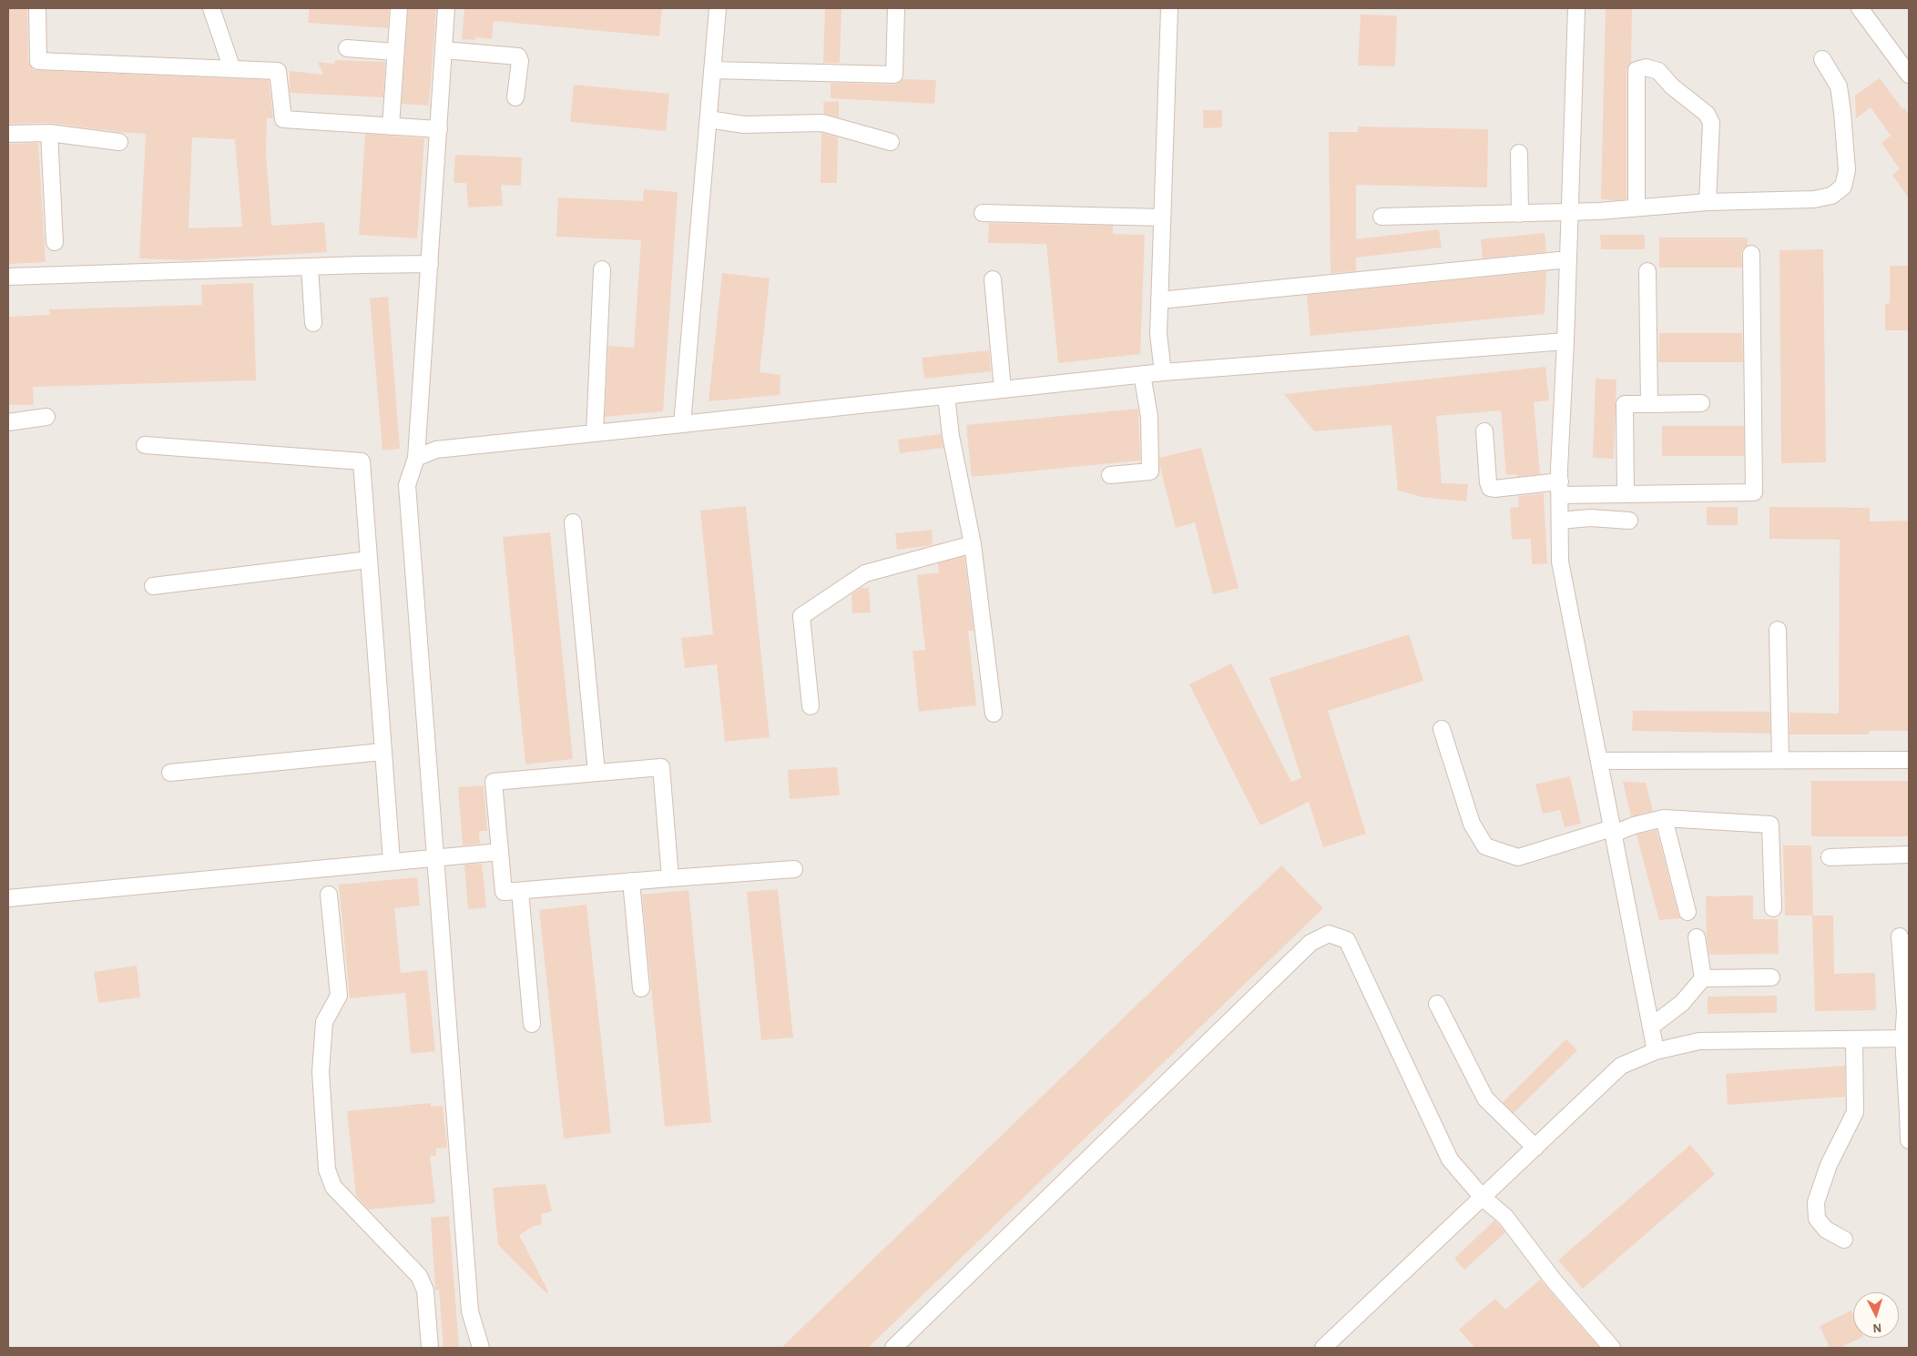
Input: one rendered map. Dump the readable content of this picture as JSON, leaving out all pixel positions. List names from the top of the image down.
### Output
{
  "north": "bottom"
}
